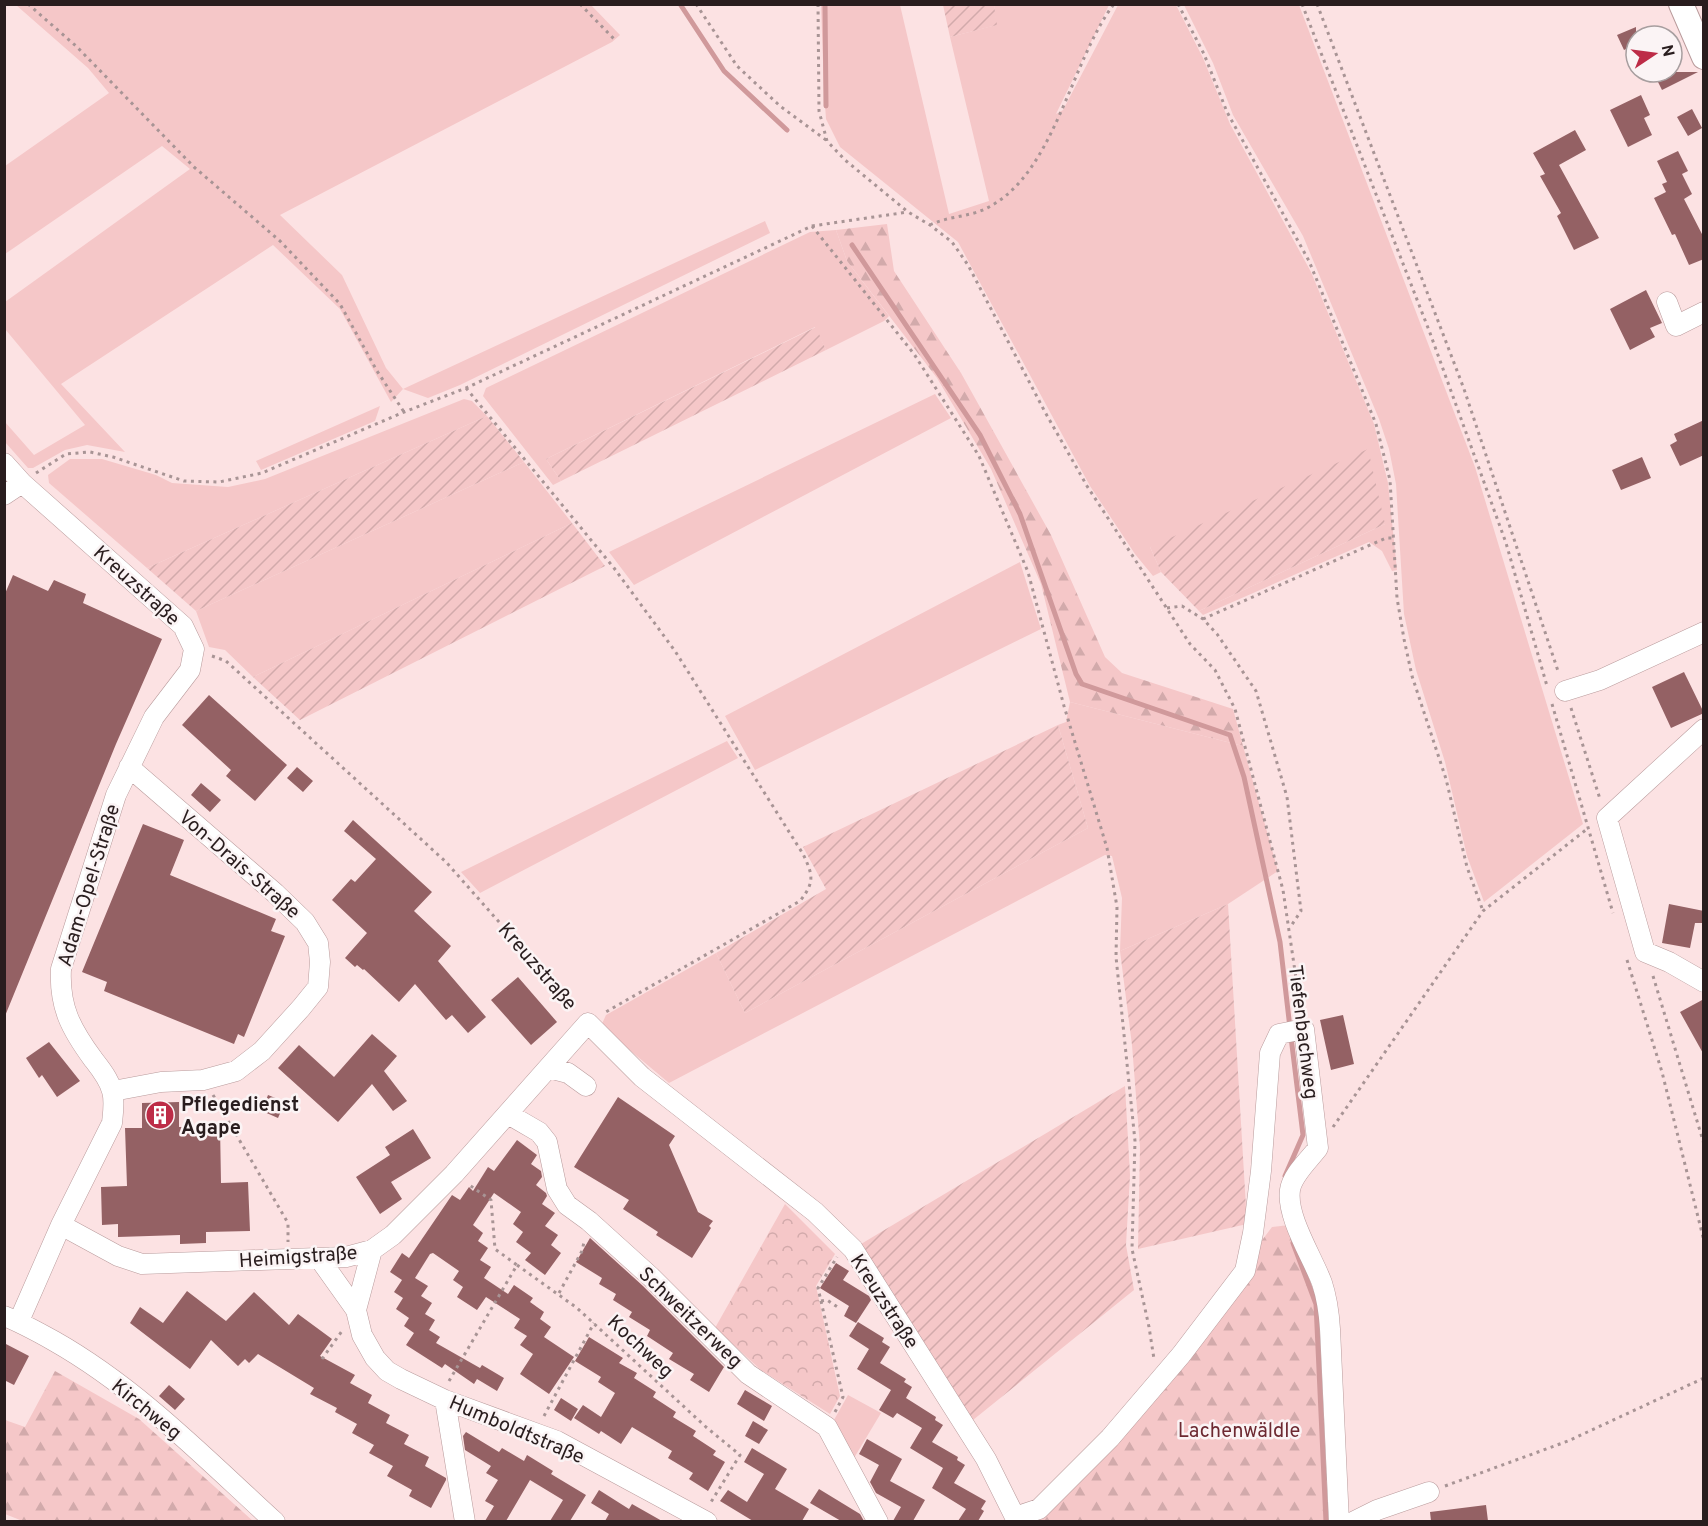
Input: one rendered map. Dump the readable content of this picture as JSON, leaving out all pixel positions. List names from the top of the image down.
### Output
{
  "streets": {
    "street": [
      "Kreuzstraße",
      "Von-Drais-Straße",
      "Adam-Opel-Straße",
      "Tiefenbachweg",
      "Heimigstraße",
      "Schweitzerweg",
      "Kirchweg",
      "Humboldtstraße"
    ],
    "path": ["Kochweg"]
  },
  "crossings": [
    ["Kreuzstraße", "Adam-Opel-Straße"],
    ["Kreuzstraße", "Heimigstraße"],
    ["Von-Drais-Straße", "Adam-Opel-Straße"],
    ["Heimigstraße", "Schweitzerweg"],
    ["Heimigstraße", "Kochweg"],
    ["Heimigstraße", "Humboldtstraße"],
    ["Kochweg", "Humboldtstraße"]
  ],
  "parks": ["Lachenwäldle"],
  "places": {
    "building": ["Pflegedienst Agape"]
  },
  "north": "right"
}
